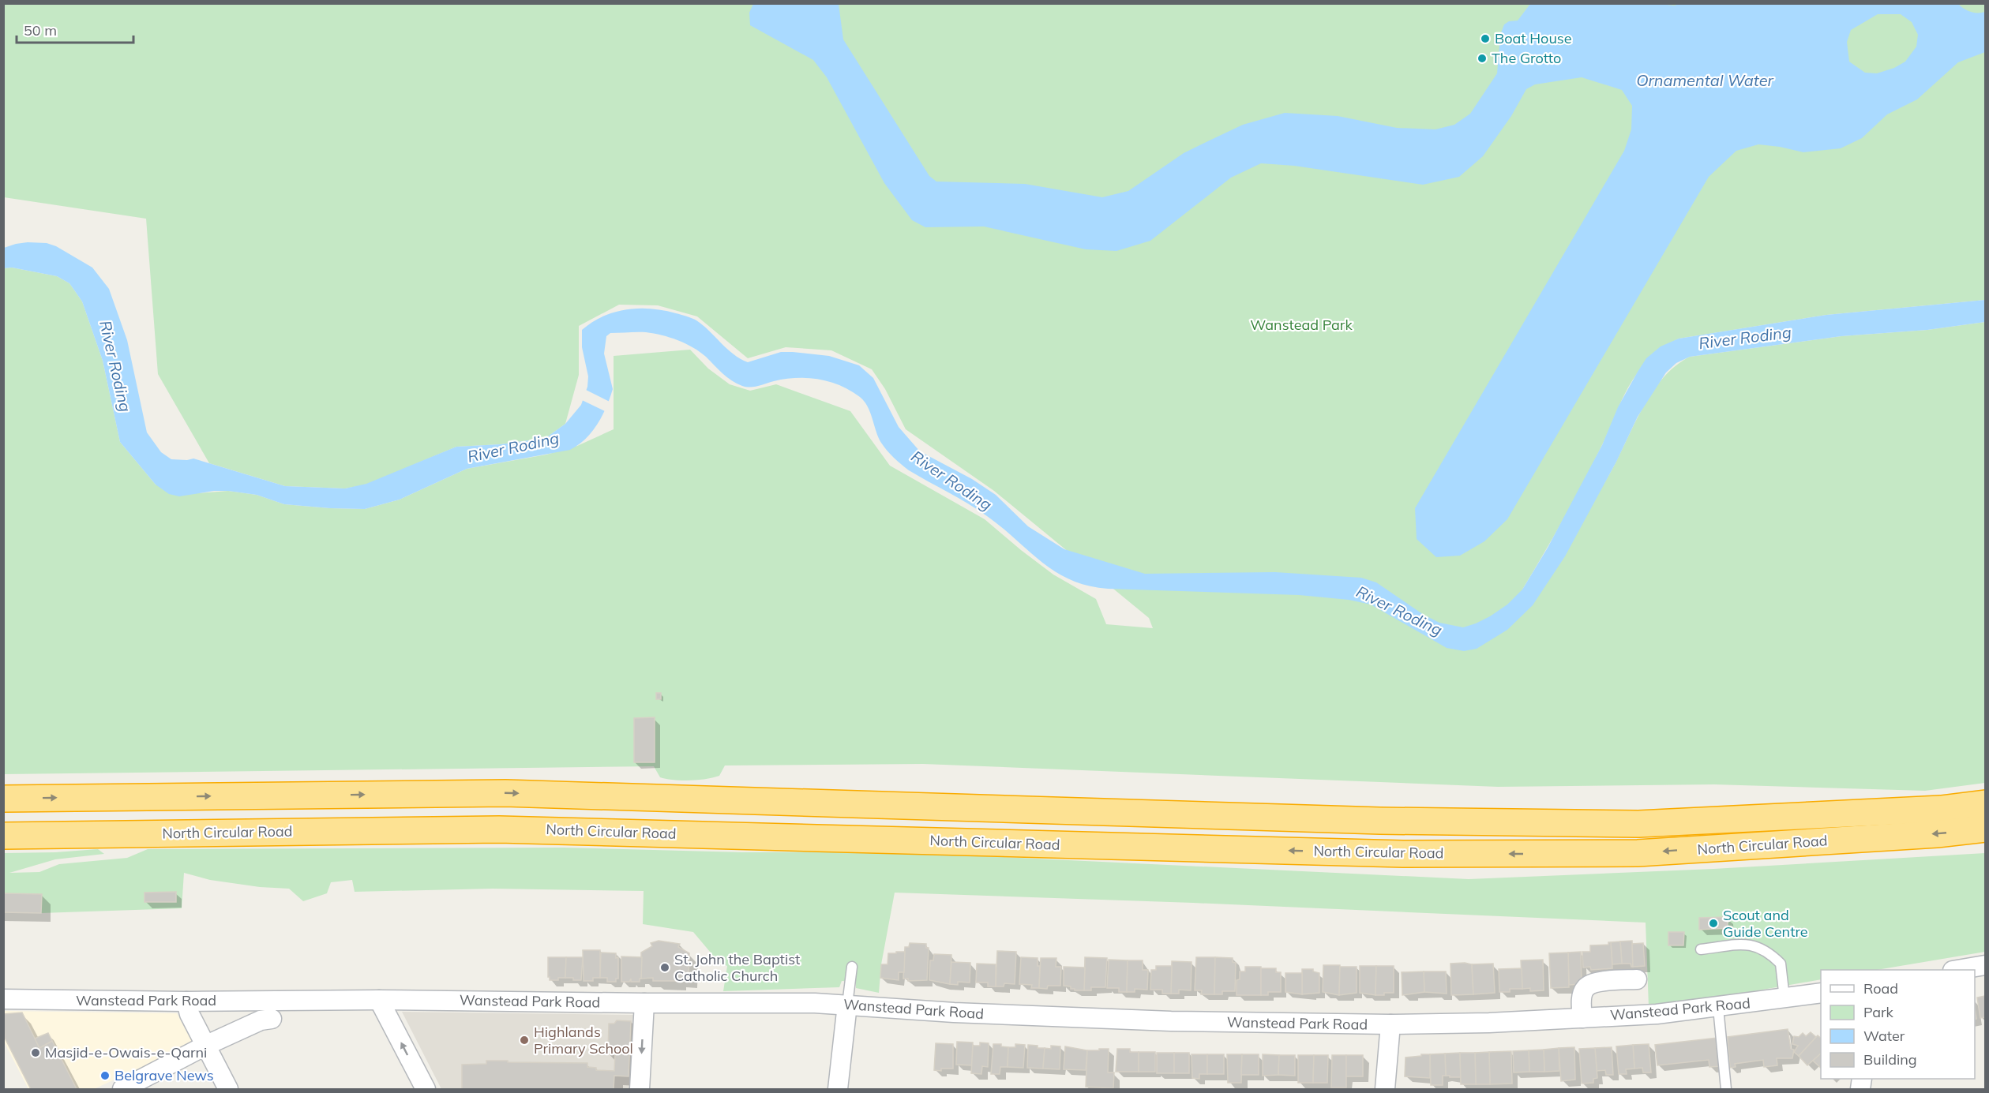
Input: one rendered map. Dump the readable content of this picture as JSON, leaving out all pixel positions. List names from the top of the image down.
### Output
{
  "streets": {
    "highway": ["North Circular Road"],
    "street": ["Wanstead Park Road"]
  },
  "water": ["Ornamental Water", "River Roding"],
  "parks": ["Wanstead Park"],
  "places": [
    "Boat House",
    "The Grotto",
    "Scout and Guide Centre",
    "St. John the Baptist Catholic Church",
    "Highlands Primary School",
    "Masjid-e-Owais-e-Qarni",
    "Belgrave News"
  ],
  "legend": [
    "Road",
    "Park",
    "Water",
    "Building"
  ],
  "scale_bar": "50 m"
}
